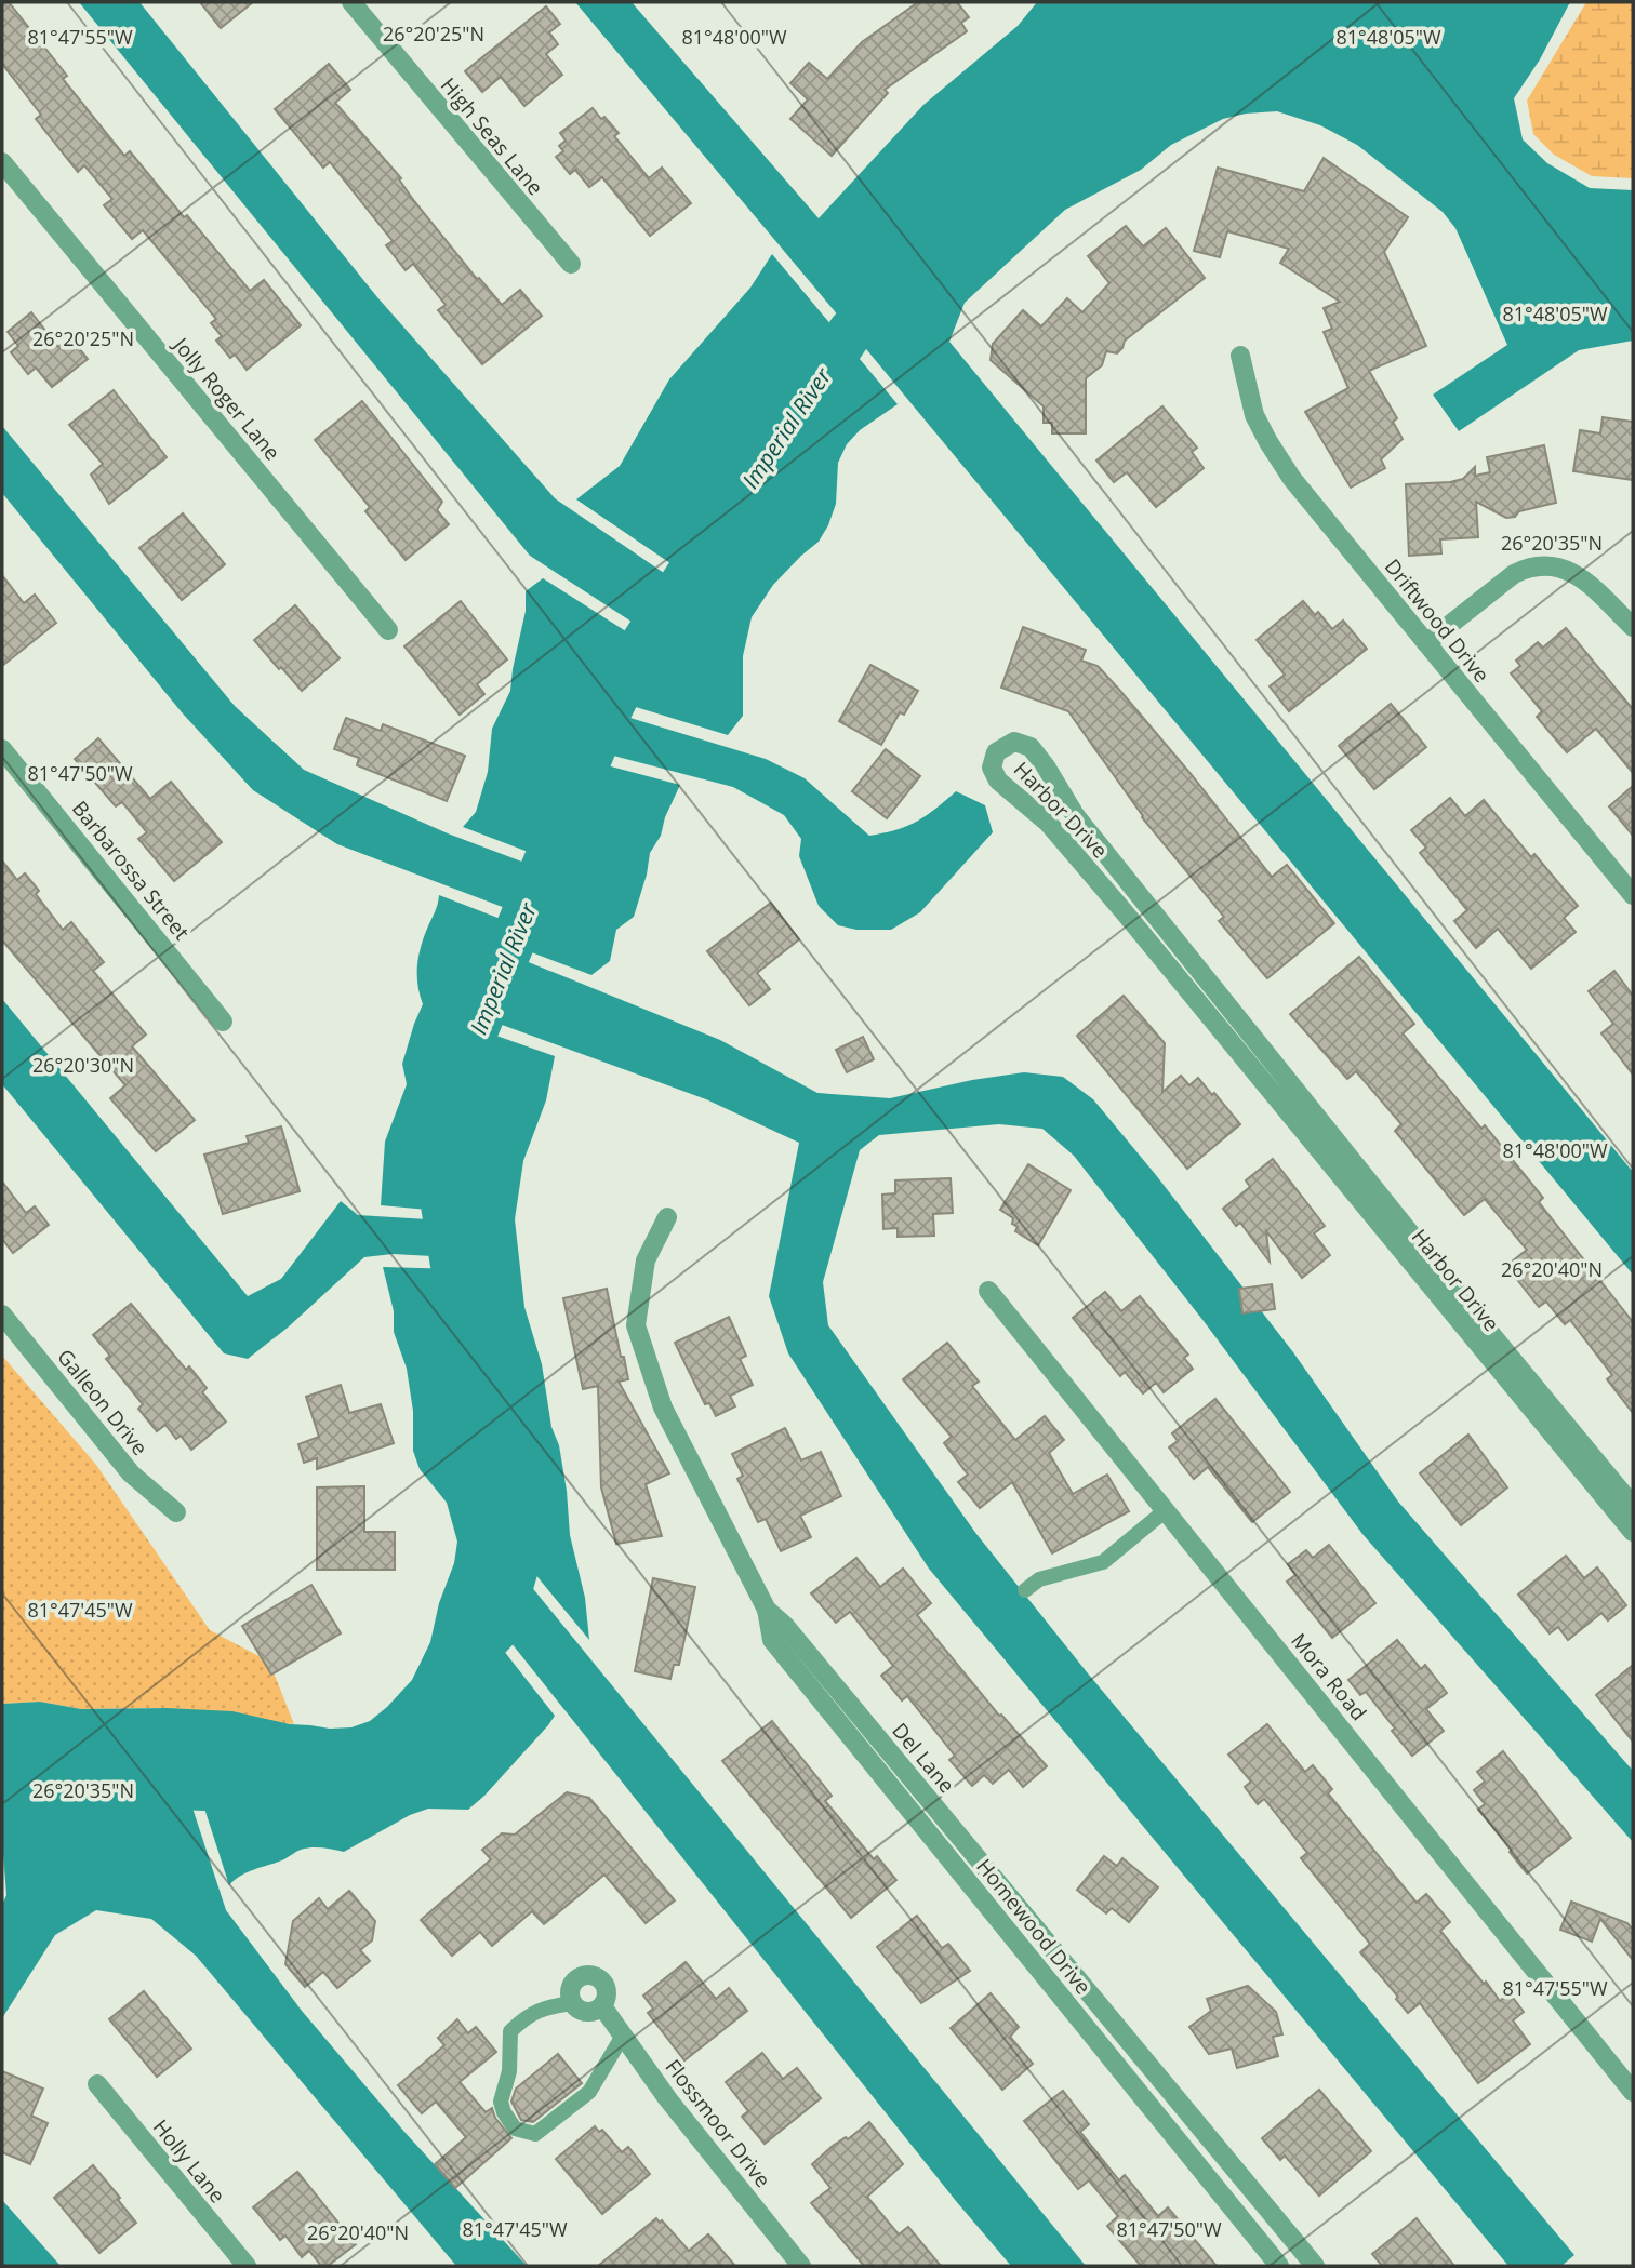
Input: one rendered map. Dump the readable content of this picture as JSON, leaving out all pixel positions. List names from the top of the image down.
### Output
{
  "streets": {
    "street": [
      "High Seas Lane",
      "Jolly Roger Lane",
      "Driftwood Drive",
      "Harbor Drive",
      "Barbarossa Street",
      "Galleon Drive",
      "Mora Road",
      "Del Lane",
      "Homewood Drive",
      "Flossmoor Drive",
      "Holly Lane"
    ]
  },
  "crossings": [
    ["Del Lane", "Homewood Drive"]
  ],
  "water": ["Imperial River"],
  "coordinates": [
    "26°20'25\"N",
    "81°47'55\"W",
    "81°48'00\"W",
    "81°48'05\"W",
    "26°20'35\"N",
    "81°47'50\"W",
    "26°20'30\"N",
    "26°20'40\"N",
    "81°47'45\"W"
  ]
}
